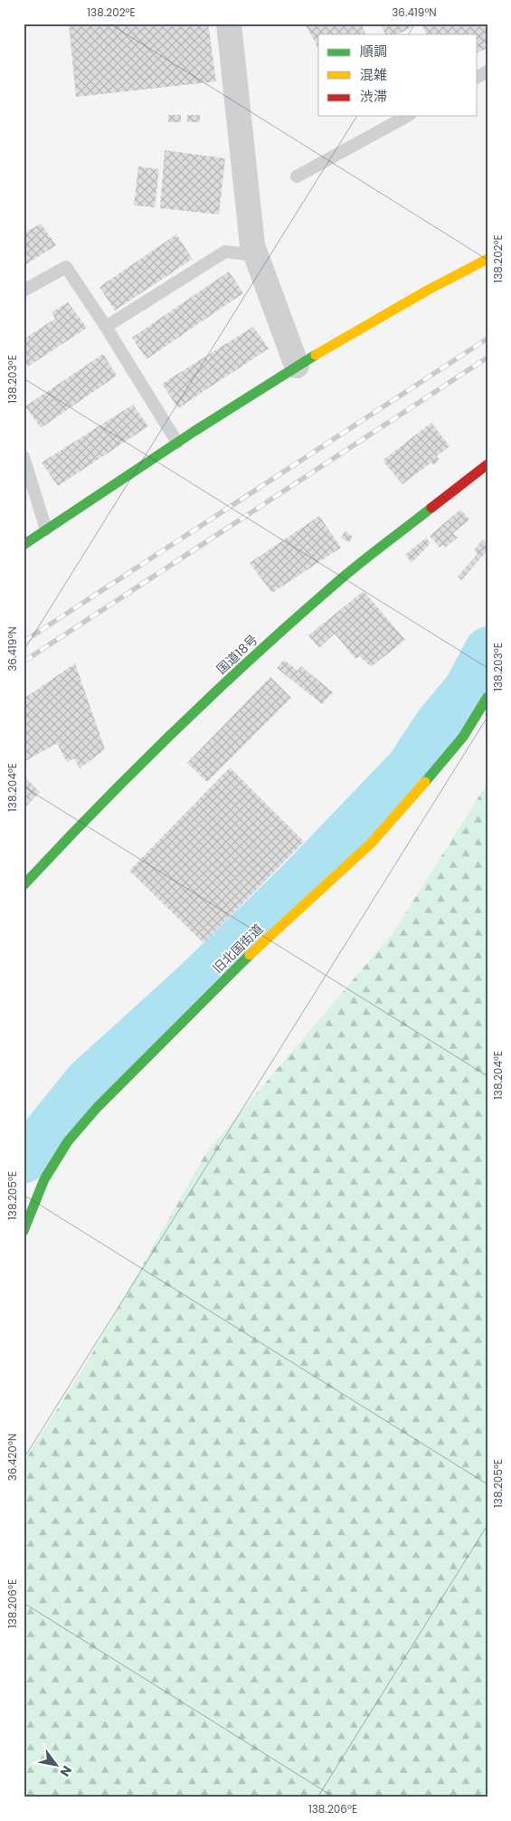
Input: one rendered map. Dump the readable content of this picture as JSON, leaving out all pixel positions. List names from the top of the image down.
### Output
{
  "streets": {
    "main road": ["国道18号", "旧北国街道"]
  },
  "legend": ["順調", "混雑", "渋滞"],
  "north": "bottom right",
  "coordinates": [
    "138.202°E",
    "36.419°N",
    "138.203°E",
    "138.204°E",
    "138.205°E",
    "36.420°N",
    "138.206°E"
  ]
}
